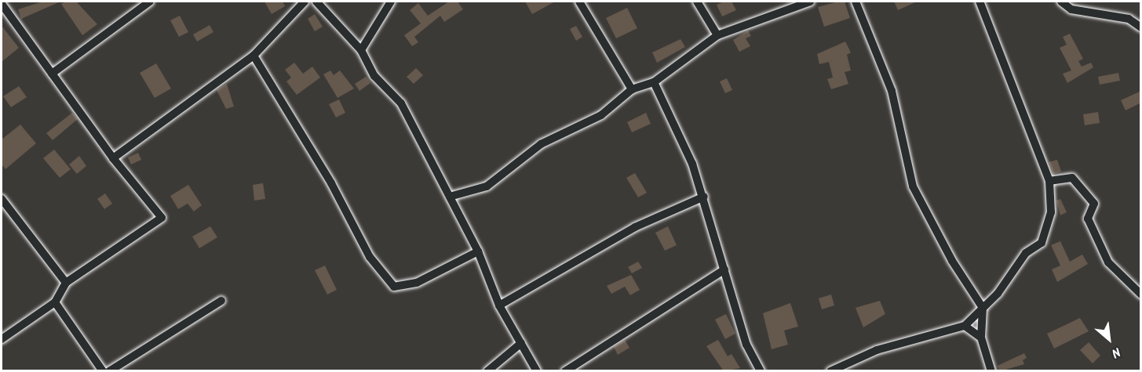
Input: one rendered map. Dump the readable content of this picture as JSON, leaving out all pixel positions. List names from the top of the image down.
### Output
{
  "north": "bottom right"
}
